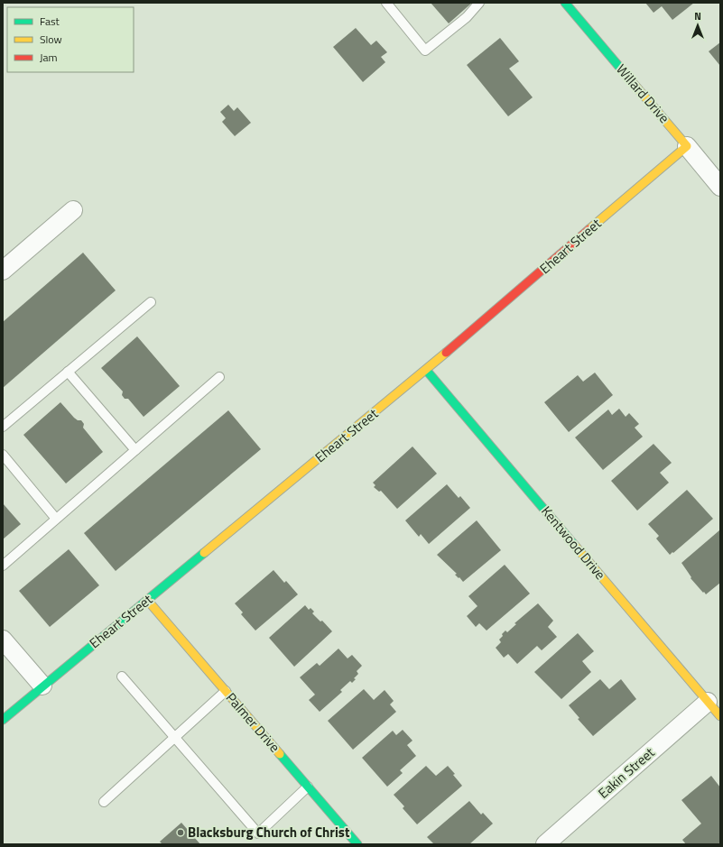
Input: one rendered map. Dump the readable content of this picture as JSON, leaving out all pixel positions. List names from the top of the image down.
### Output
{
  "streets": {
    "street": [
      "Willard Drive",
      "Eheart Street",
      "Kentwood Drive",
      "Palmer Drive",
      "Eakin Street"
    ]
  },
  "crossings": [
    ["Willard Drive", "Eheart Street"],
    ["Eheart Street", "Kentwood Drive"],
    ["Eheart Street", "Palmer Drive"],
    ["Kentwood Drive", "Eakin Street"]
  ],
  "places": ["Blacksburg Church of Christ"],
  "legend": ["Fast", "Slow", "Jam"],
  "north": "top"
}
